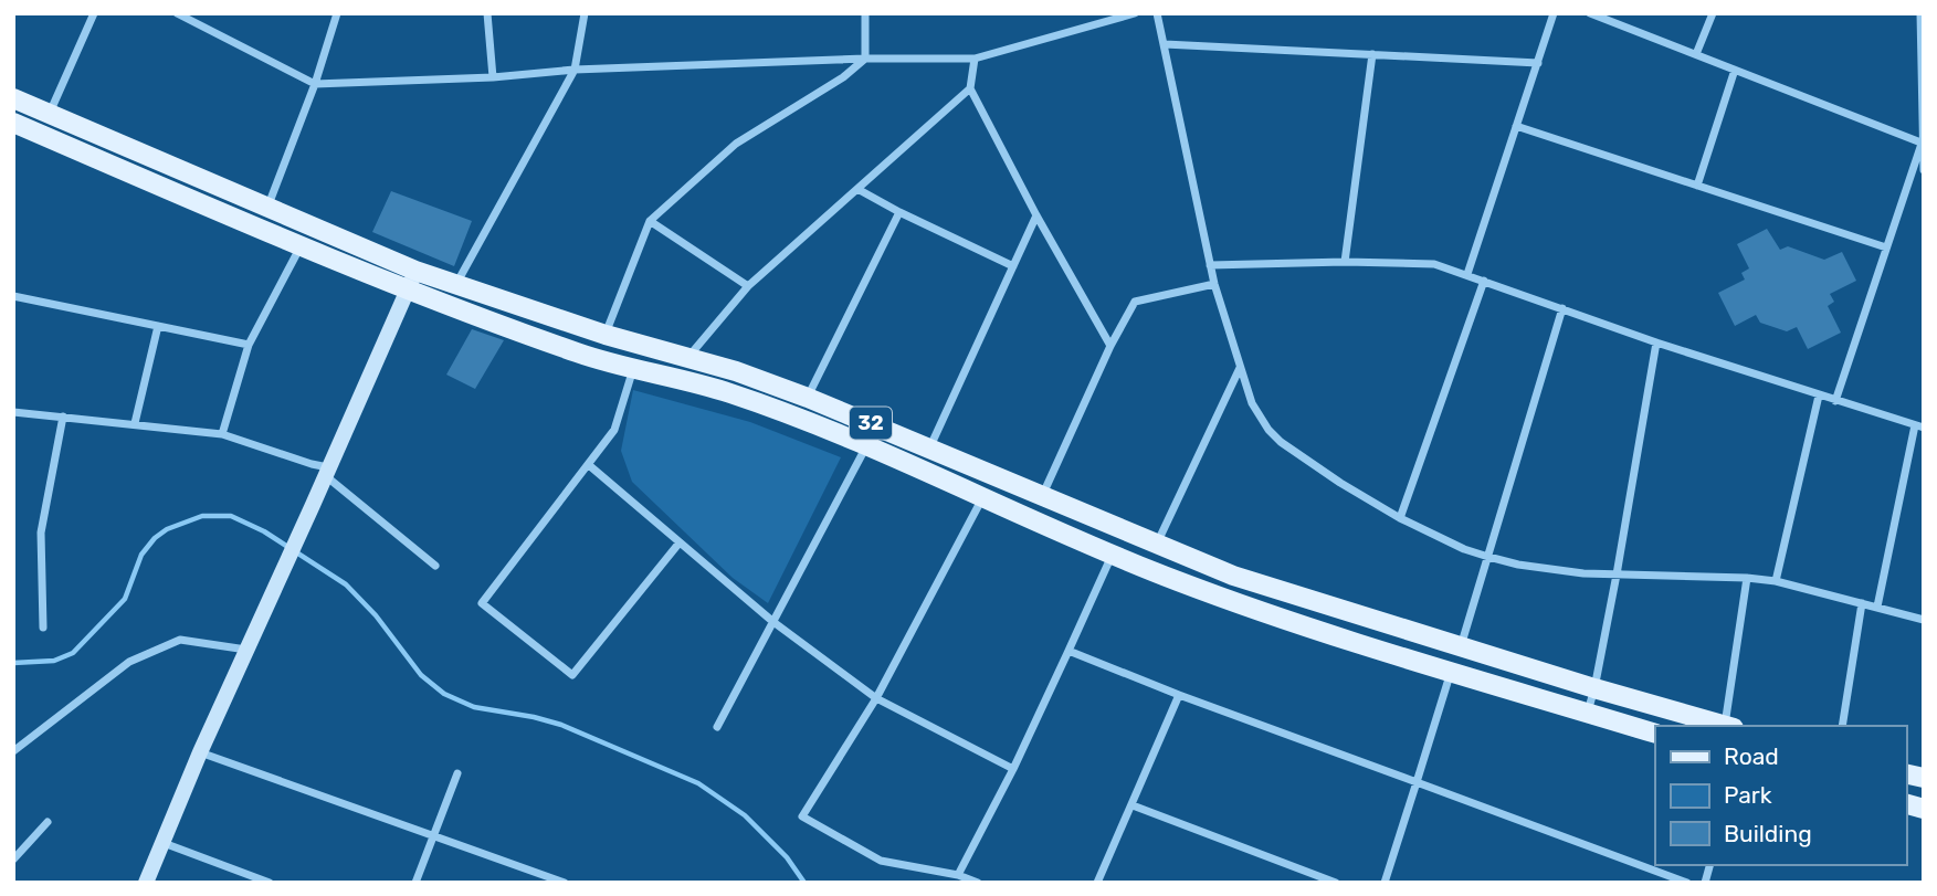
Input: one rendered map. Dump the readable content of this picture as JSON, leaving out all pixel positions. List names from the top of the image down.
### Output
{
  "streets": {
    "main road": ["32"]
  },
  "legend": ["Road", "Park", "Building"]
}
